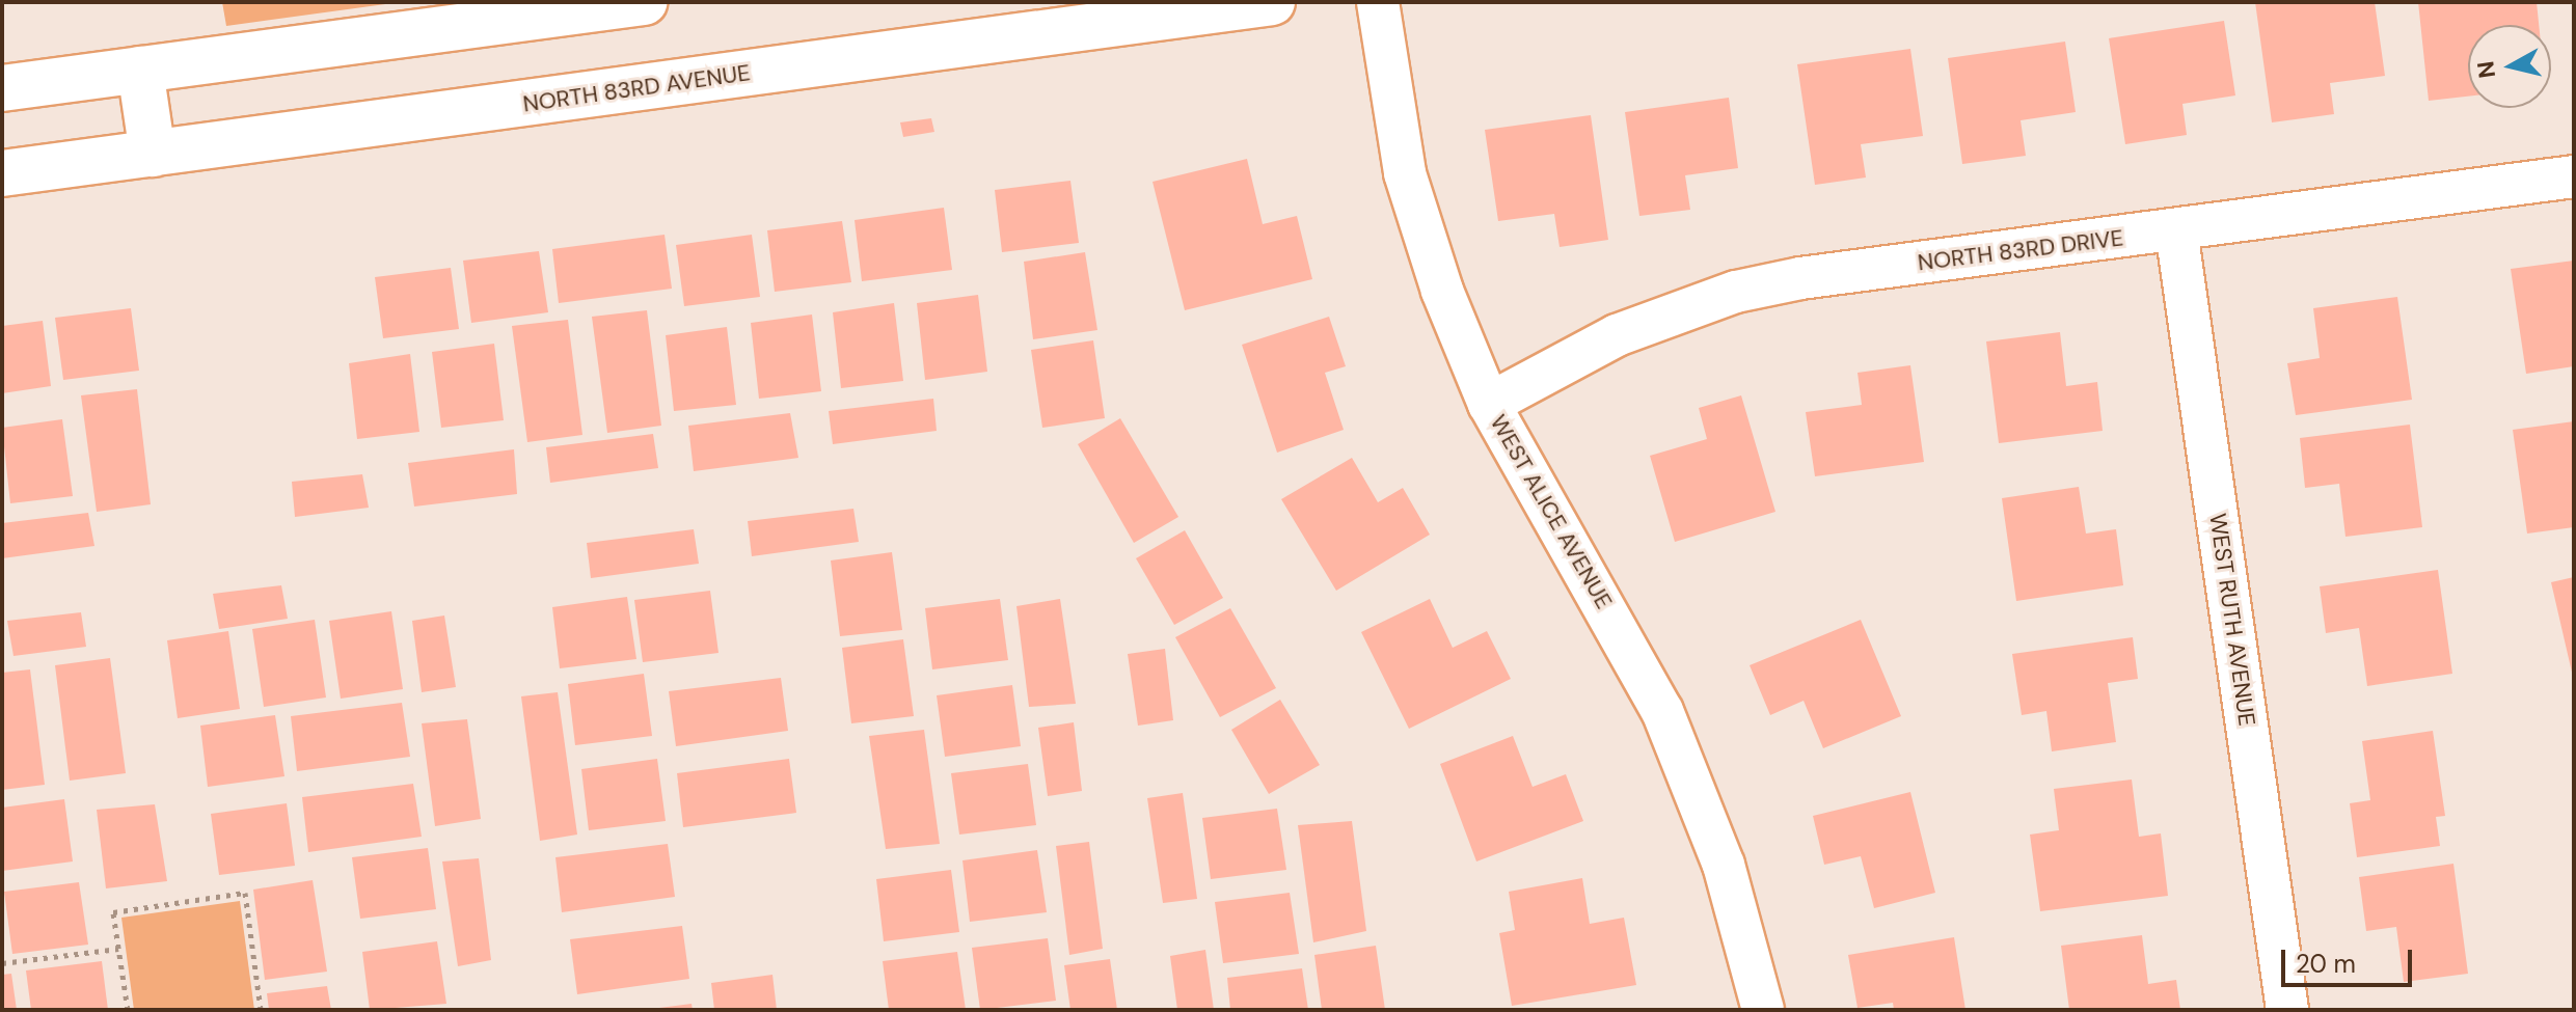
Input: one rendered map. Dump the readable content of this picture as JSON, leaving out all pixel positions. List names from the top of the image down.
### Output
{
  "streets": {
    "main road": ["NORTH 83RD AVENUE"],
    "street": ["NORTH 83RD DRIVE", "WEST ALICE AVENUE", "WEST RUTH AVENUE"]
  },
  "crossings": [
    ["NORTH 83RD DRIVE", "WEST ALICE AVENUE"],
    ["NORTH 83RD DRIVE", "WEST RUTH AVENUE"]
  ],
  "scale_bar": "20 m",
  "north": "left"
}
